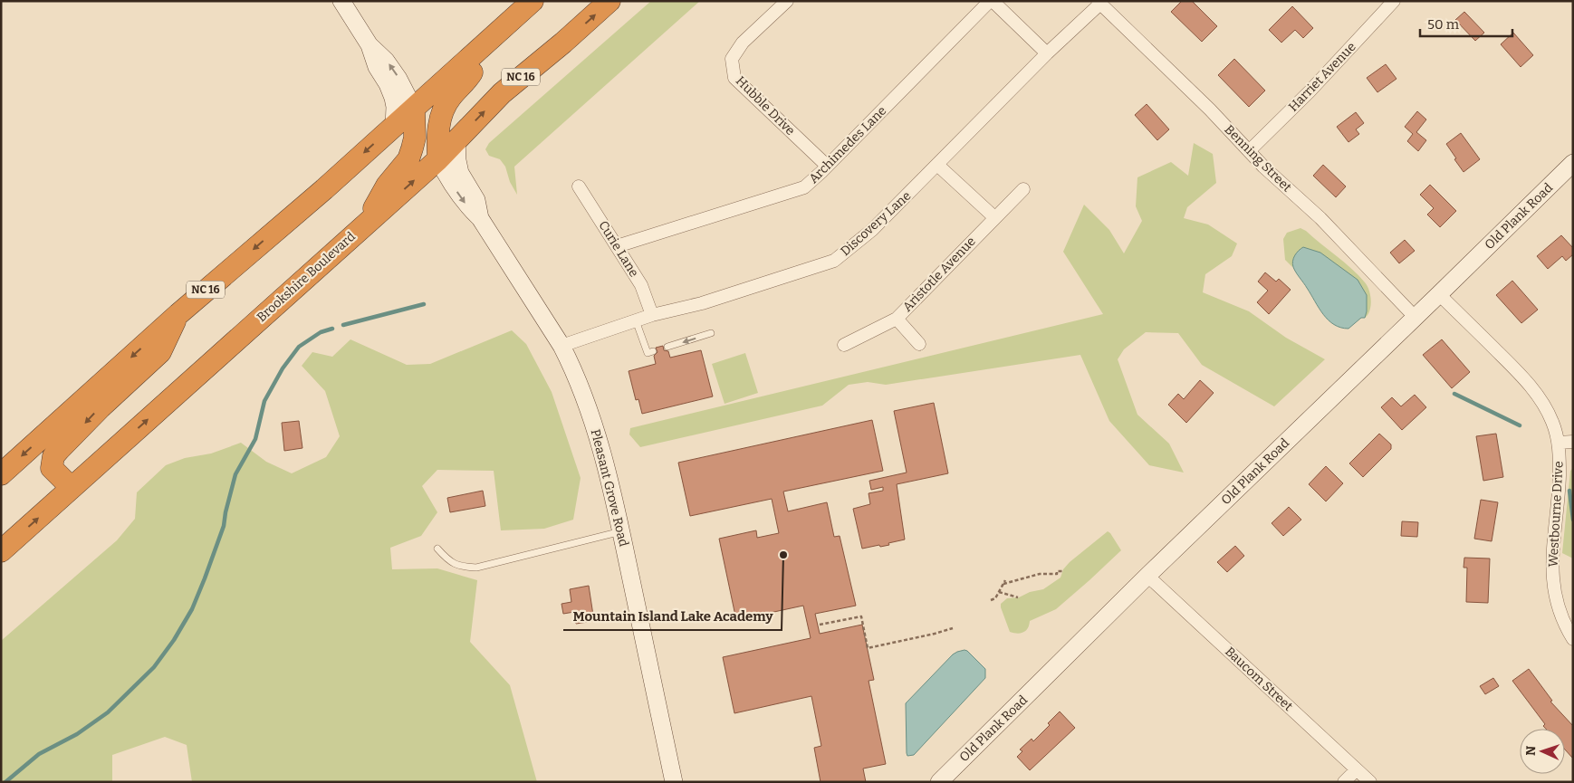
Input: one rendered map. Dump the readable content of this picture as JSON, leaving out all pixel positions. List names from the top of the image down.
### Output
{
  "streets": {
    "highway": ["NC 16", "Brookshire Boulevard"],
    "street": [
      "Harriet Avenue",
      "Hubble Drive",
      "Archimedes Lane",
      "Benning Street",
      "Old Plank Road",
      "Discovery Lane",
      "Curie Lane",
      "Aristotle Avenue",
      "Pleasant Grove Road",
      "Westbourne Drive",
      "Baucom Street"
    ]
  },
  "crossings": [
    ["Harriet Avenue", "Benning Street"],
    ["Hubble Drive", "Archimedes Lane"],
    ["Archimedes Lane", "Curie Lane"],
    ["Benning Street", "Old Plank Road"],
    ["Benning Street", "Discovery Lane"],
    ["Old Plank Road", "Westbourne Drive"],
    ["Old Plank Road", "Baucom Street"],
    ["Discovery Lane", "Curie Lane"],
    ["Discovery Lane", "Pleasant Grove Road"],
    ["Brookshire Boulevard", "Pleasant Grove Road"]
  ],
  "places": ["Mountain Island Lake Academy"],
  "scale_bar": "50 m",
  "north": "left"
}
